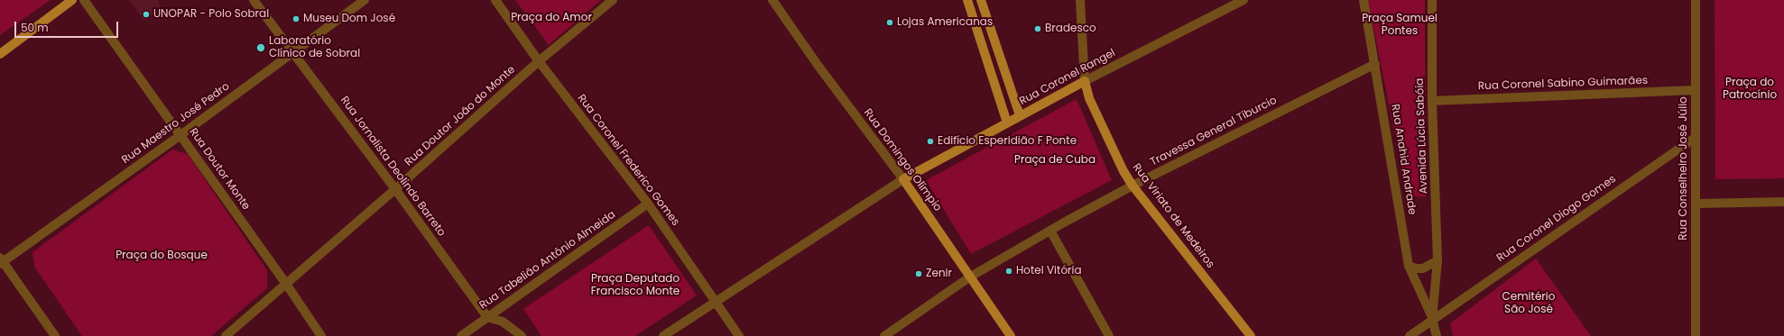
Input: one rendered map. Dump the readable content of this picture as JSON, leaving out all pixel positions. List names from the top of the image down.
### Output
{
  "streets": {
    "main road": ["Rua Coronel Rangel", "Rua Domingos Olímpio", "Rua Viriato de Medeiros"],
    "street": [
      "Rua Coronel Sabino Guimarães",
      "Rua Doutor João do Monte",
      "Rua Maestro José Pedro",
      "Travessa General Tiburcio",
      "Avenida Lúcia Sabóia",
      "Rua Anahid Andrade",
      "Rua Coronel Frederico Gomes",
      "Rua Jornalista Deolindo Barreto",
      "Rua Conselheiro José Júlio",
      "Rua Doutor Monte",
      "Rua Coronel Diogo Gomes",
      "Rua Tabelião Antônio Almeida"
    ]
  },
  "crossings": [
    ["Rua Coronel Rangel", "Rua Domingos Olímpio"],
    ["Rua Coronel Rangel", "Rua Viriato de Medeiros"],
    ["Rua Coronel Sabino Guimarães", "Avenida Lúcia Sabóia"],
    ["Rua Coronel Sabino Guimarães", "Rua Conselheiro José Júlio"],
    ["Rua Doutor João do Monte", "Rua Coronel Frederico Gomes"],
    ["Rua Doutor João do Monte", "Rua Jornalista Deolindo Barreto"],
    ["Rua Doutor João do Monte", "Rua Doutor Monte"],
    ["Rua Maestro José Pedro", "Rua Jornalista Deolindo Barreto"],
    ["Rua Maestro José Pedro", "Rua Doutor Monte"],
    ["Travessa General Tiburcio", "Rua Anahid Andrade"],
    ["Travessa General Tiburcio", "Rua Domingos Olímpio"],
    ["Travessa General Tiburcio", "Rua Viriato de Medeiros"],
    ["Avenida Lúcia Sabóia", "Rua Anahid Andrade"],
    ["Avenida Lúcia Sabóia", "Rua Coronel Diogo Gomes"],
    ["Rua Anahid Andrade", "Rua Coronel Diogo Gomes"],
    ["Rua Coronel Frederico Gomes", "Rua Tabelião Antônio Almeida"],
    ["Rua Jornalista Deolindo Barreto", "Rua Tabelião Antônio Almeida"],
    ["Rua Conselheiro José Júlio", "Rua Coronel Diogo Gomes"]
  ],
  "parks": [
    "Praça do Amor",
    "Praça Samuel Pontes",
    "Praça do Patrocínio",
    "Praça de Cuba",
    "Praça do Bosque",
    "Praça Deputado Francisco Monte",
    "Cemitério São José"
  ],
  "places": [
    "UNOPAR - Polo Sobral",
    "Museu Dom José",
    "Lojas Americanas",
    "Bradesco",
    "Laboratório Clínico de Sobral",
    "Edifício Esperidião F Ponte",
    "Hotel Vitória",
    "Zenir"
  ],
  "scale_bar": "50 m"
}
